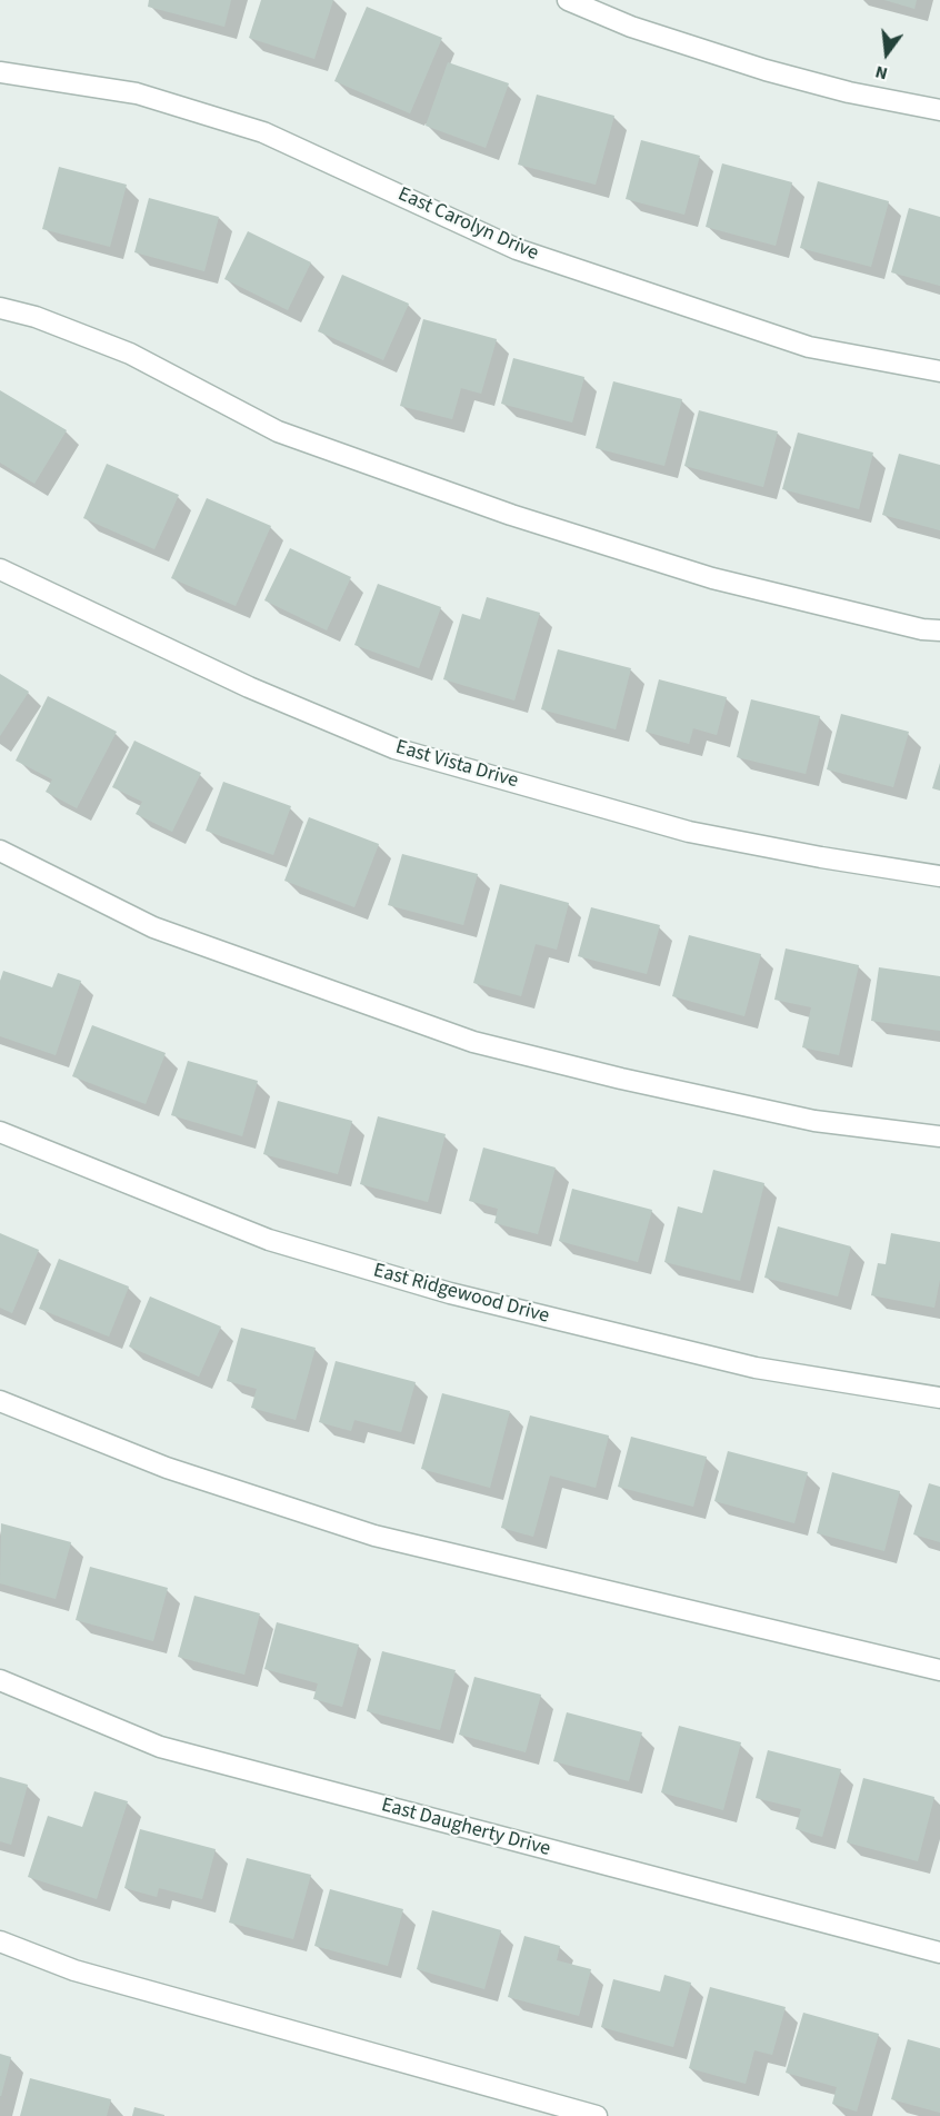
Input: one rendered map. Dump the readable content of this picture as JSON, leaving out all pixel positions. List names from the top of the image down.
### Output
{
  "streets": {
    "street": [
      "East Carolyn Drive",
      "East Vista Drive",
      "East Ridgewood Drive",
      "East Daugherty Drive"
    ]
  },
  "north": "bottom"
}
